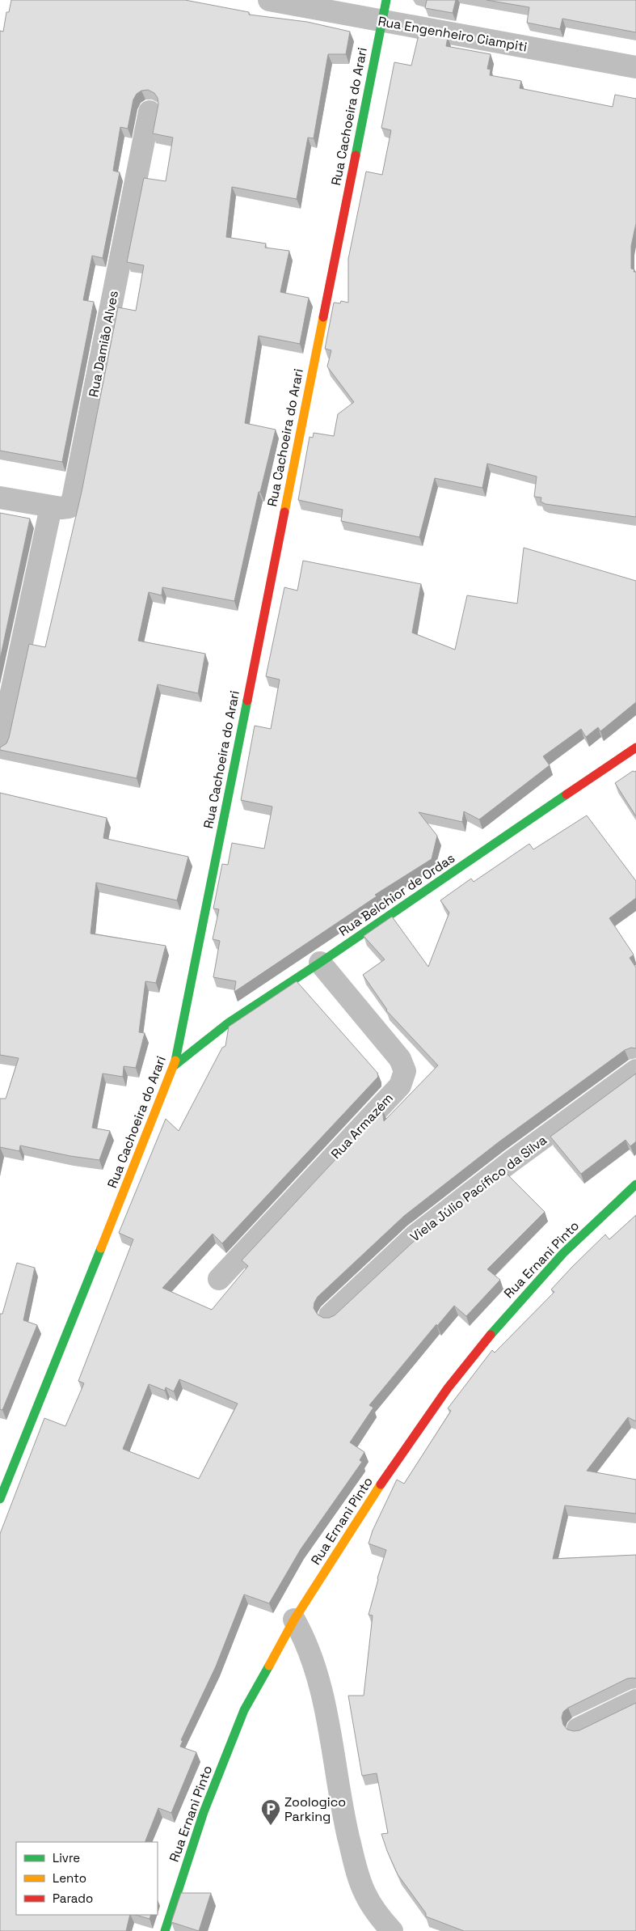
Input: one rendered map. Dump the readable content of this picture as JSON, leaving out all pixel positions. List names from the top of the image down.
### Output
{
  "streets": {
    "street": [
      "Rua Engenheiro Ciampiti",
      "Rua Cachoeira do Arari",
      "Rua Damião Alves",
      "Rua Belchior de Ordas",
      "Rua Armazém",
      "Viela Júlio Pacífico da Silva",
      "Rua Ernani Pinto"
    ]
  },
  "crossings": [
    ["Rua Engenheiro Ciampiti", "Rua Cachoeira do Arari"],
    ["Rua Cachoeira do Arari", "Rua Belchior de Ordas"],
    ["Rua Belchior de Ordas", "Rua Armazém"]
  ],
  "places": {
    "parking": ["Zoologico Parking"]
  },
  "legend": ["Livre", "Lento", "Parado"]
}
